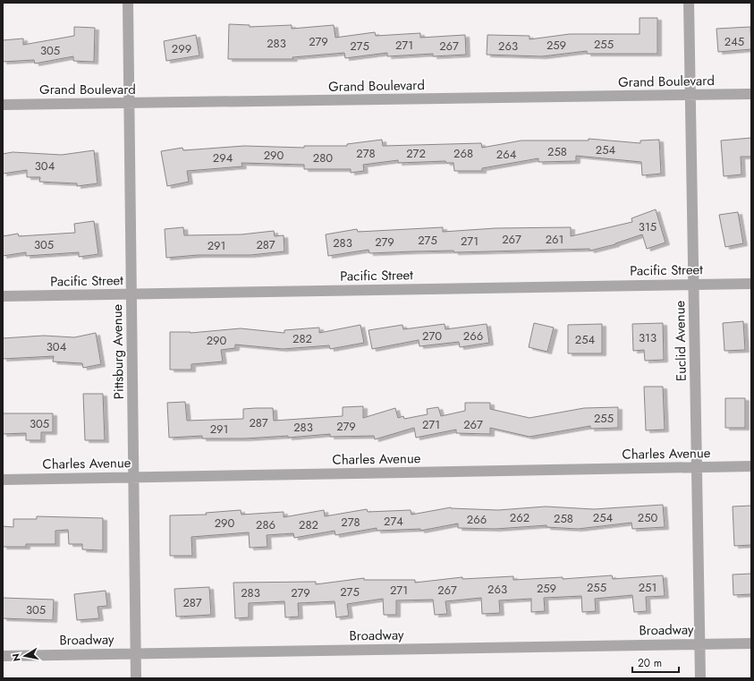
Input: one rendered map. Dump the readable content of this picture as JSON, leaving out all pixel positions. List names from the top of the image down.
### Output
{
  "streets": {
    "street": [
      "Grand Boulevard",
      "Pacific Street",
      "Euclid Avenue",
      "Pittsburg Avenue",
      "Charles Avenue",
      "Broadway"
    ]
  },
  "crossings": [
    ["Grand Boulevard", "Euclid Avenue"],
    ["Grand Boulevard", "Pittsburg Avenue"],
    ["Pacific Street", "Euclid Avenue"],
    ["Pacific Street", "Pittsburg Avenue"],
    ["Euclid Avenue", "Charles Avenue"],
    ["Euclid Avenue", "Broadway"],
    ["Pittsburg Avenue", "Charles Avenue"],
    ["Pittsburg Avenue", "Broadway"]
  ],
  "house_numbers": [
    "279",
    "245",
    "283",
    "255",
    "271",
    "259",
    "275",
    "267",
    "263",
    "299",
    "305",
    "254",
    "258",
    "278",
    "272",
    "268",
    "264",
    "290",
    "294",
    "280",
    "304",
    "315",
    "267",
    "261",
    "275",
    "271",
    "279",
    "283",
    "305",
    "287",
    "291",
    "270",
    "266",
    "313",
    "282",
    "254",
    "290",
    "304",
    "255",
    "287",
    "305",
    "271",
    "267",
    "279",
    "283",
    "291",
    "262",
    "254",
    "250",
    "258",
    "266",
    "274",
    "278",
    "290",
    "286",
    "282",
    "255",
    "251",
    "259",
    "263",
    "271",
    "267",
    "275",
    "283",
    "279",
    "287",
    "305"
  ],
  "scale_bar": "20 m",
  "north": "left"
}
